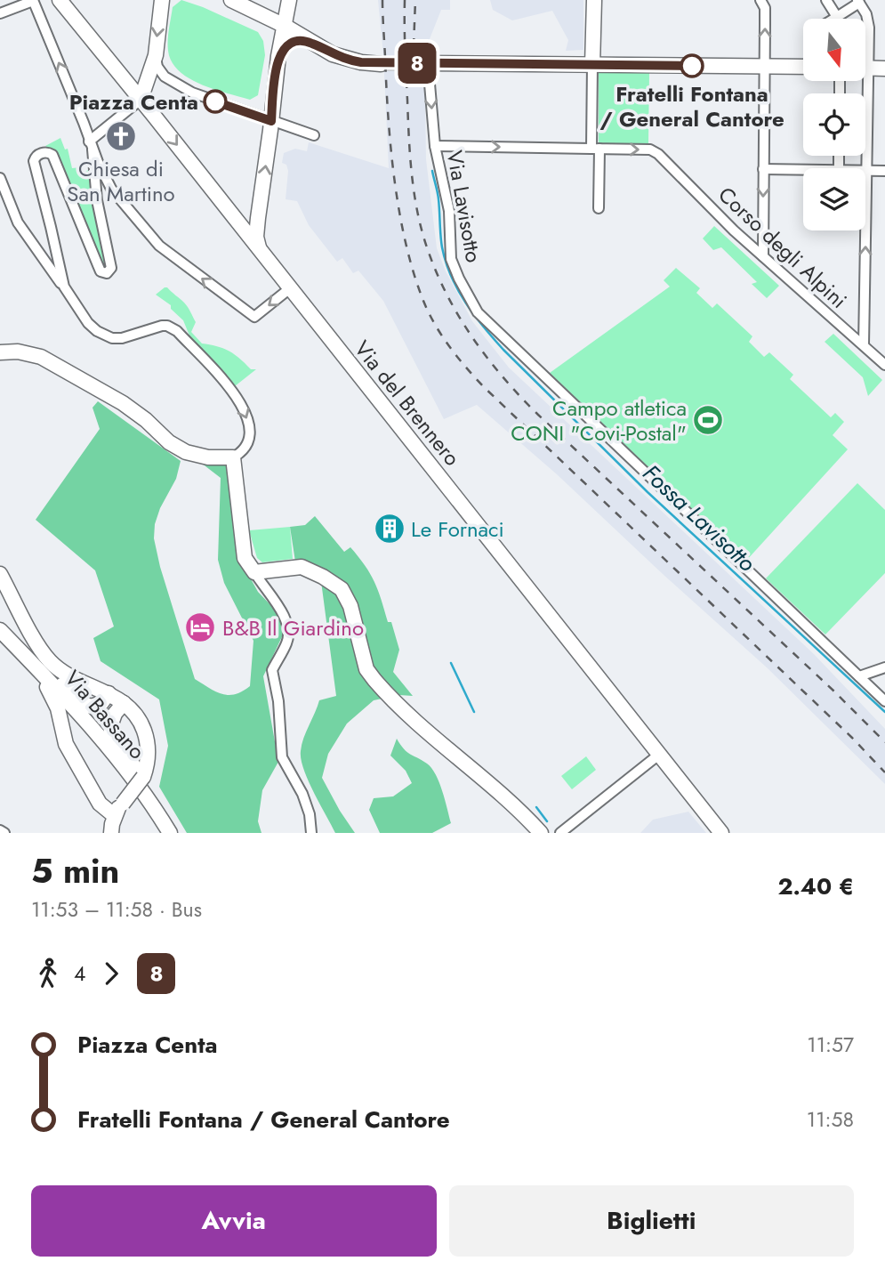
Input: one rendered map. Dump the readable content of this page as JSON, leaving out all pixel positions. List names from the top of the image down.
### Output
{
  "streets": {
    "main road": ["Via del Brennero", "Via Bassano"],
    "street": ["Via Lavisotto", "Corso degli Alpini"]
  },
  "one_way": ["Corso degli Alpini"],
  "water": ["Fossa Lavisotto"],
  "places": {
    "other": ["Fratelli Fontana / General Cantore", "Piazza Centa"],
    "church": ["Chiesa di San Martino"],
    "sports": ["Campo atletica CONI \"Covi-Postal\""],
    "building": ["Le Fornaci"],
    "hotel": ["B&B Il Giardino"]
  },
  "lines": ["bus line 8"],
  "north": "bottom",
  "page": {
    "on_map": "8",
    "heading": ["5 min", "11:53 – 11:58 · Bus", "2.40 €"],
    "legs": ["4", "8"],
    "list": [
      {
        "name": "Piazza Centa",
        "value": "11:57"
      },
      {
        "name": "Fratelli Fontana / General Cantore",
        "value": "11:58"
      }
    ],
    "buttons": ["Avvia", "Biglietti"]
  }
}
